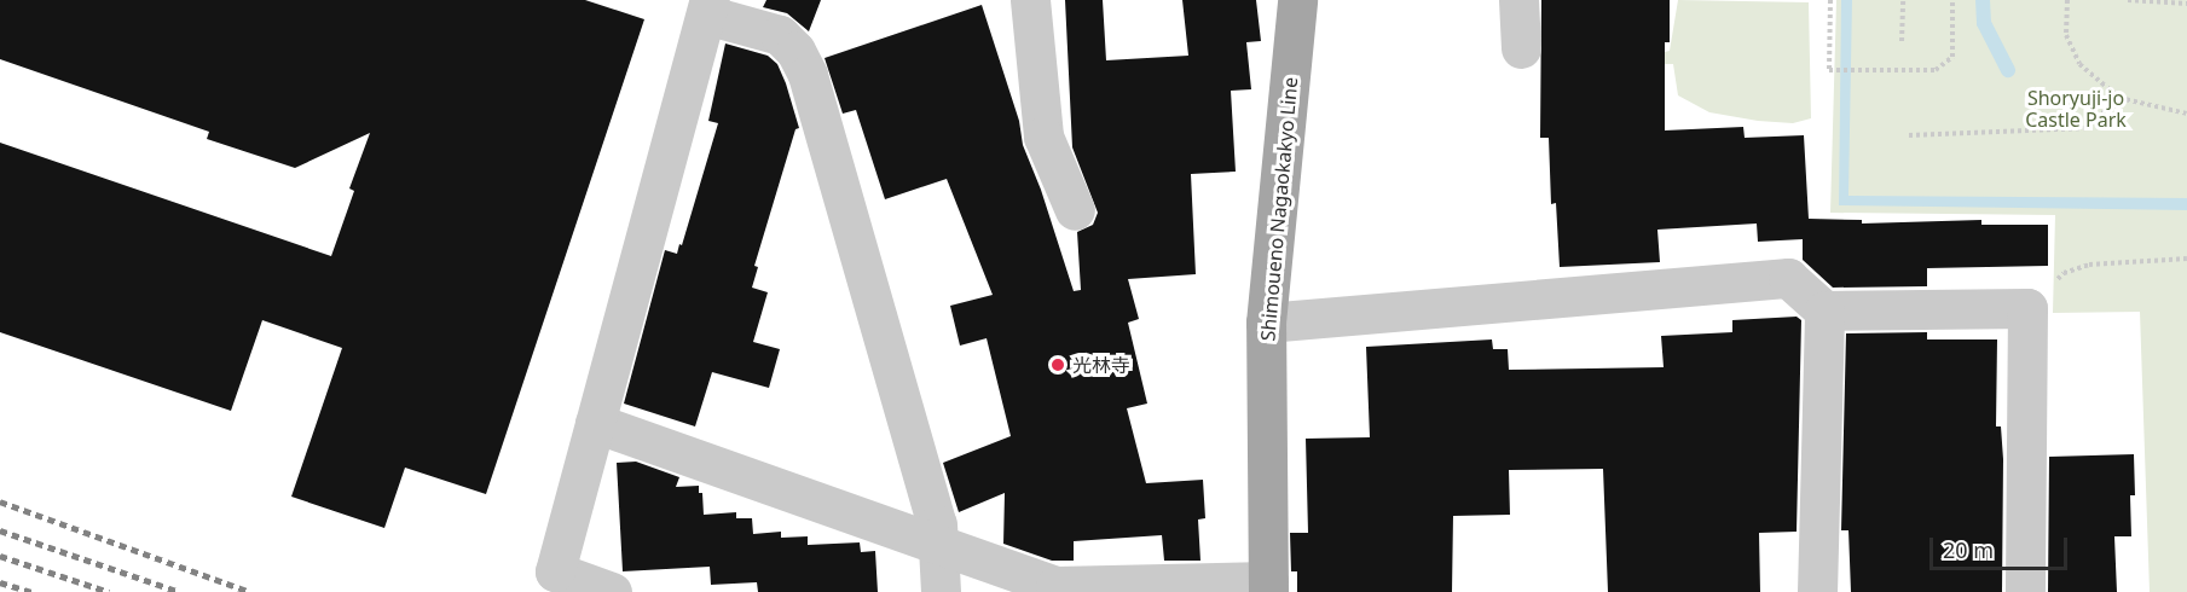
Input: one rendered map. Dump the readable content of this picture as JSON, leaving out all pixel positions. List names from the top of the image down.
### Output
{
  "streets": {
    "main road": ["Shimoueno Nagaokakyo Line"]
  },
  "parks": ["Shoryuji-jo Castle Park"],
  "places": ["光林寺"],
  "scale_bar": "20 m"
}
